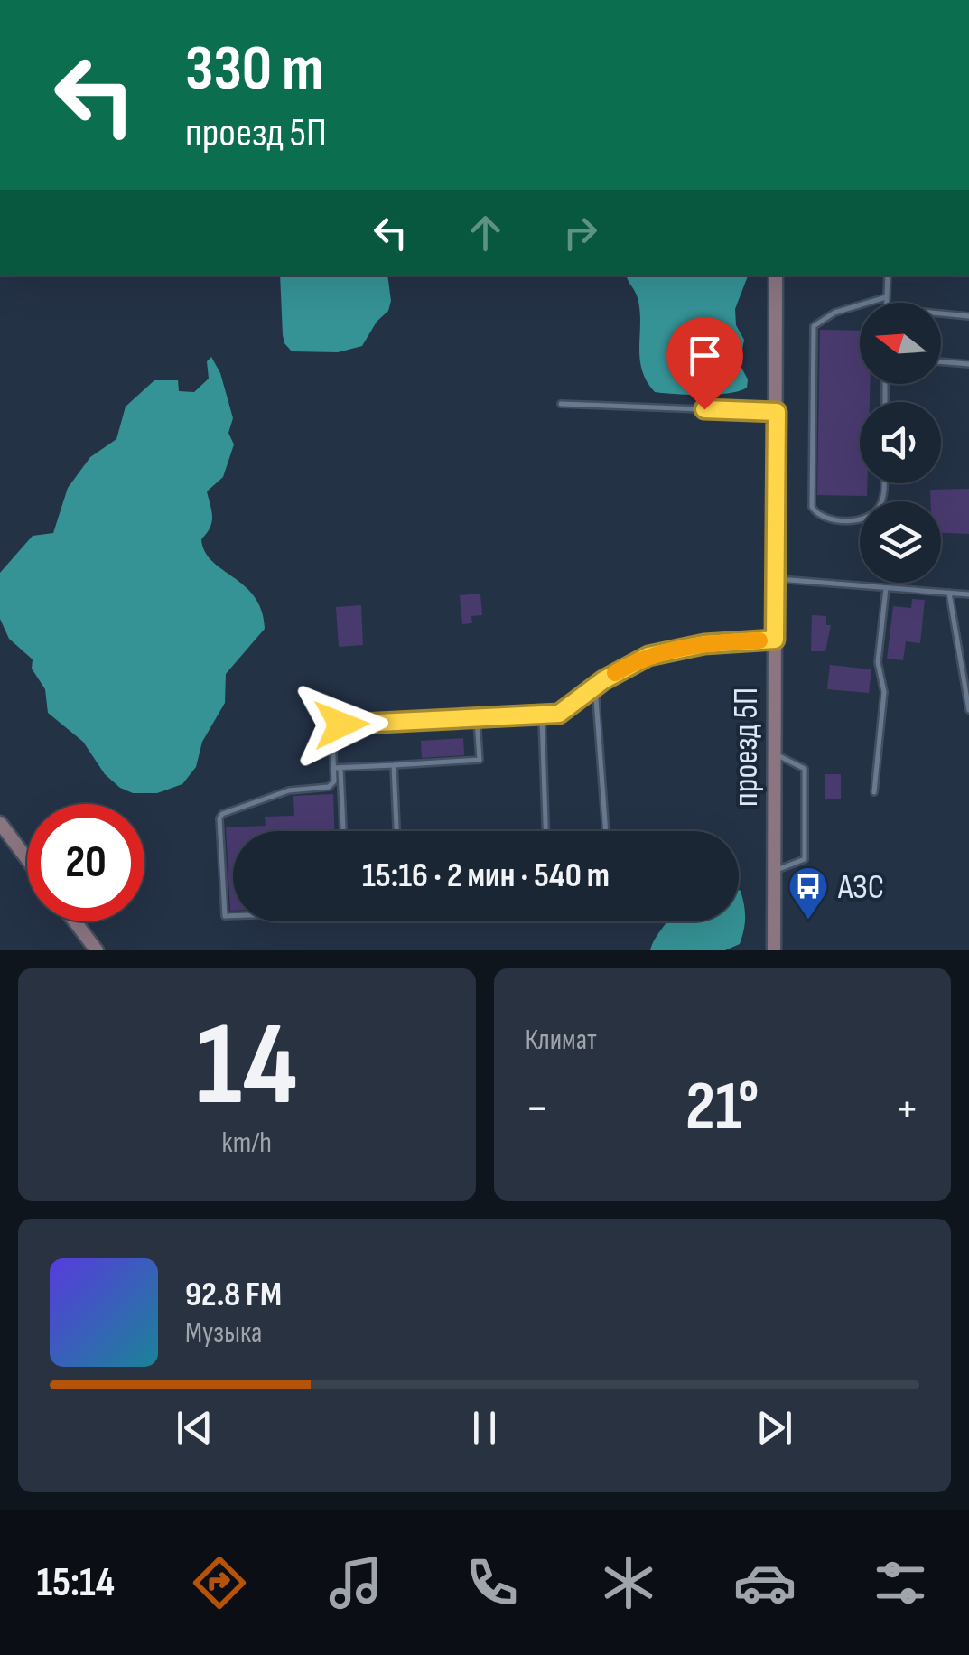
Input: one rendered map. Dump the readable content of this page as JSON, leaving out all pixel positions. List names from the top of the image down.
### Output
{
  "streets": {
    "street": ["проезд 5П"]
  },
  "places": {
    "bus stop": ["АЗС"]
  },
  "north": "left",
  "page": {
    "turn": ["330 m", "проезд 5П"],
    "limit": "20",
    "trip": "15:16 · 2 мин · 540 m",
    "tile": [
      ["14", "km/h"],
      "Климат"
    ],
    "heat": ["−", "21°", "+"],
    "song": ["92.8 FM", "Музыка"],
    "tabs": "15:14"
  }
}
